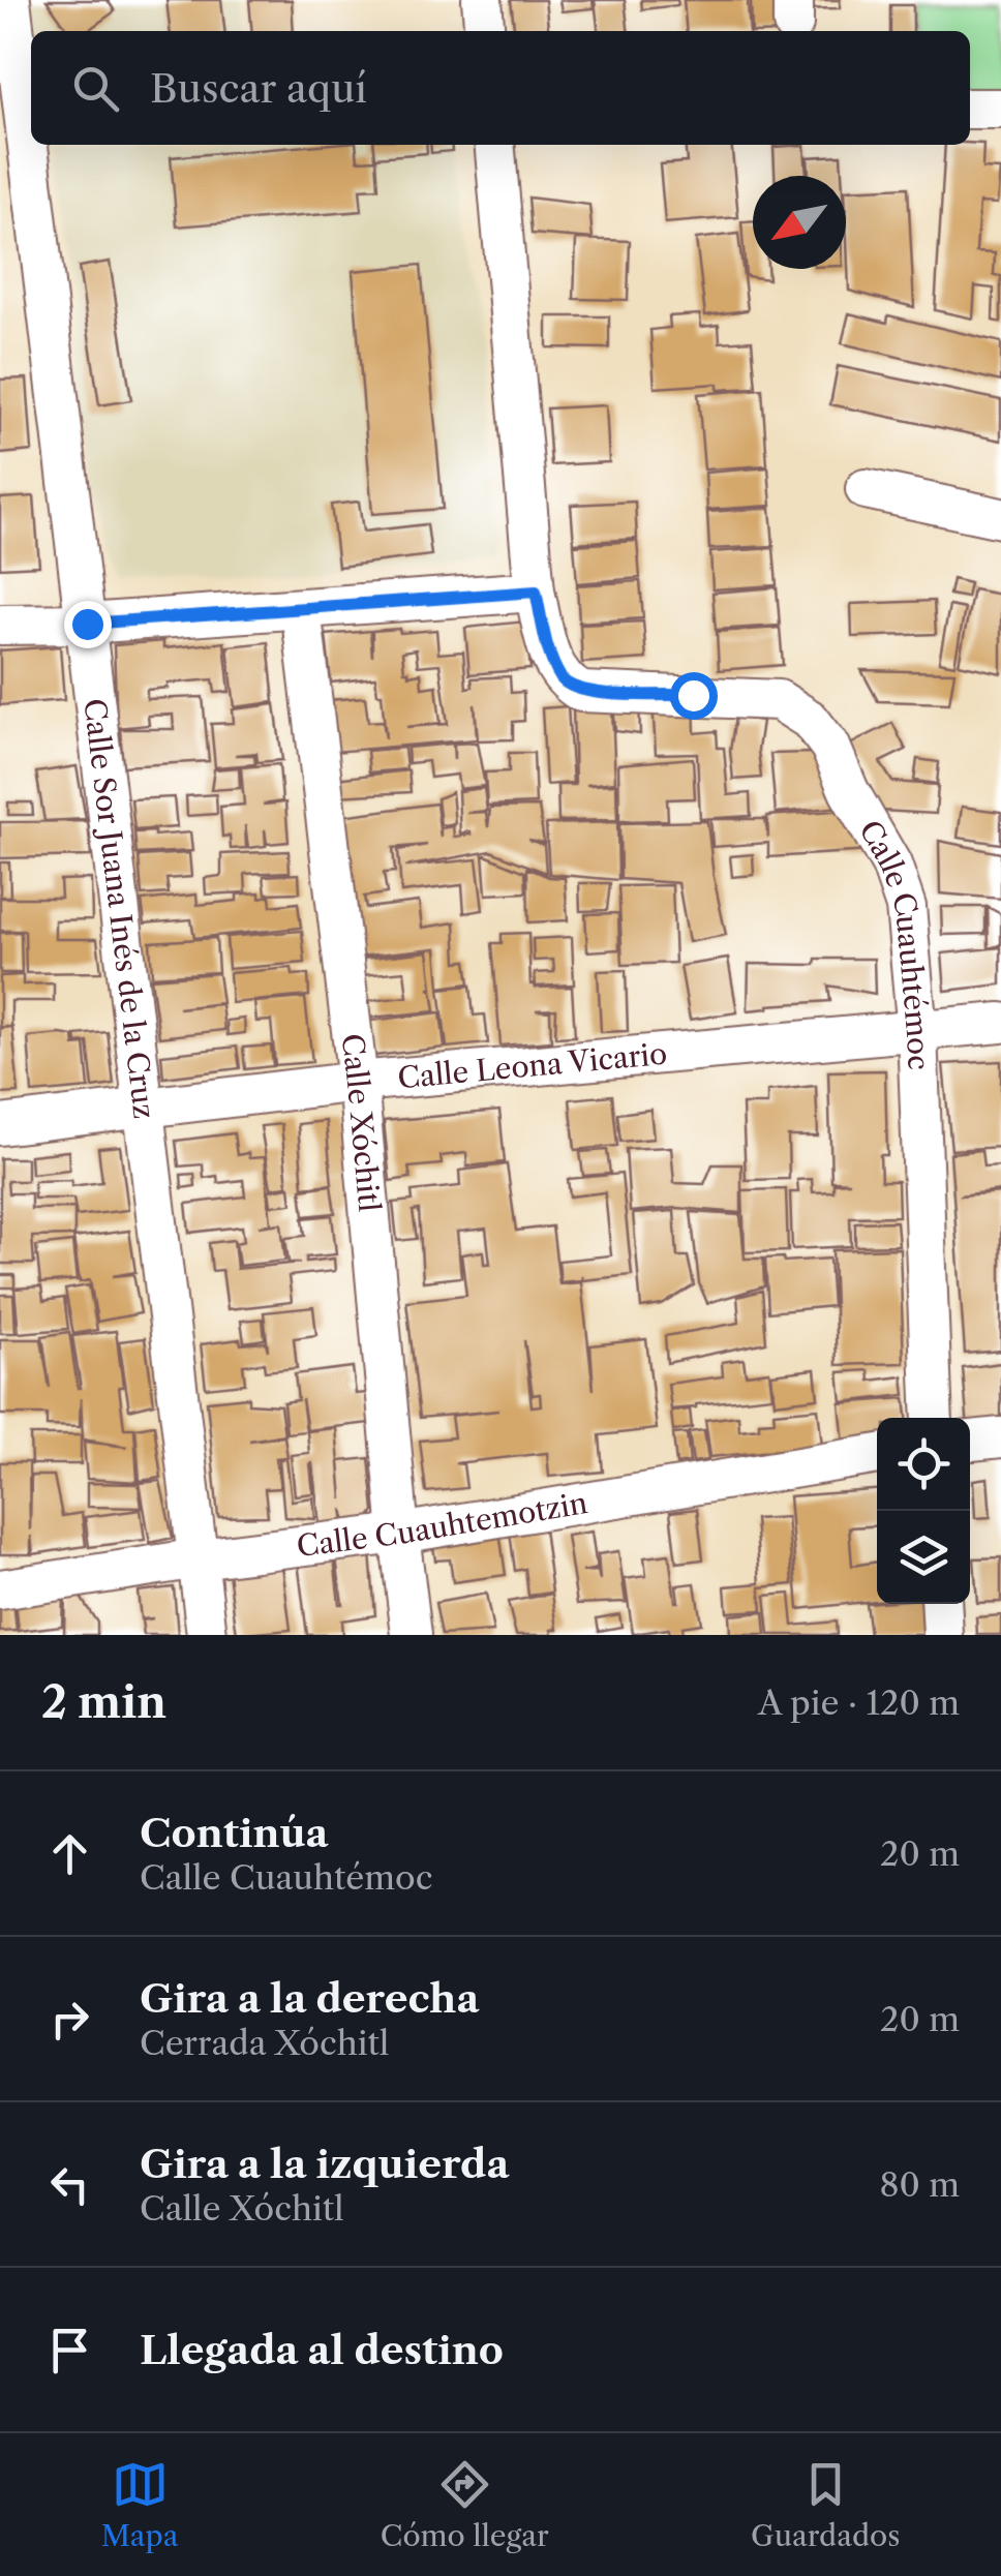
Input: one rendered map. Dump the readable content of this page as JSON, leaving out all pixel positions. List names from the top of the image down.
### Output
{
  "streets": {
    "street": [
      "Calle Sor Juana Inés de la Cruz",
      "Calle Cuauhtémoc",
      "Calle Leona Vicario",
      "Calle Xóchitl",
      "Calle Cuauhtemotzin"
    ]
  },
  "crossings": [
    ["Calle Sor Juana Inés de la Cruz", "Calle Leona Vicario"],
    ["Calle Sor Juana Inés de la Cruz", "Calle Cuauhtemotzin"],
    ["Calle Cuauhtémoc", "Calle Leona Vicario"],
    ["Calle Leona Vicario", "Calle Xóchitl"],
    ["Calle Xóchitl", "Calle Cuauhtemotzin"]
  ],
  "north": "bottom left",
  "page": {
    "search": "Buscar aquí",
    "heading": ["2 min", "A pie · 120 m"],
    "list": [
      ["Continúa", "Calle Cuauhtémoc", "20 m"],
      ["Gira a la derecha", "Cerrada Xóchitl", "20 m"],
      ["Gira a la izquierda", "Calle Xóchitl", "80 m"],
      "Llegada al destino"
    ],
    "nav": ["Mapa", "Cómo llegar", "Guardados"]
  }
}
